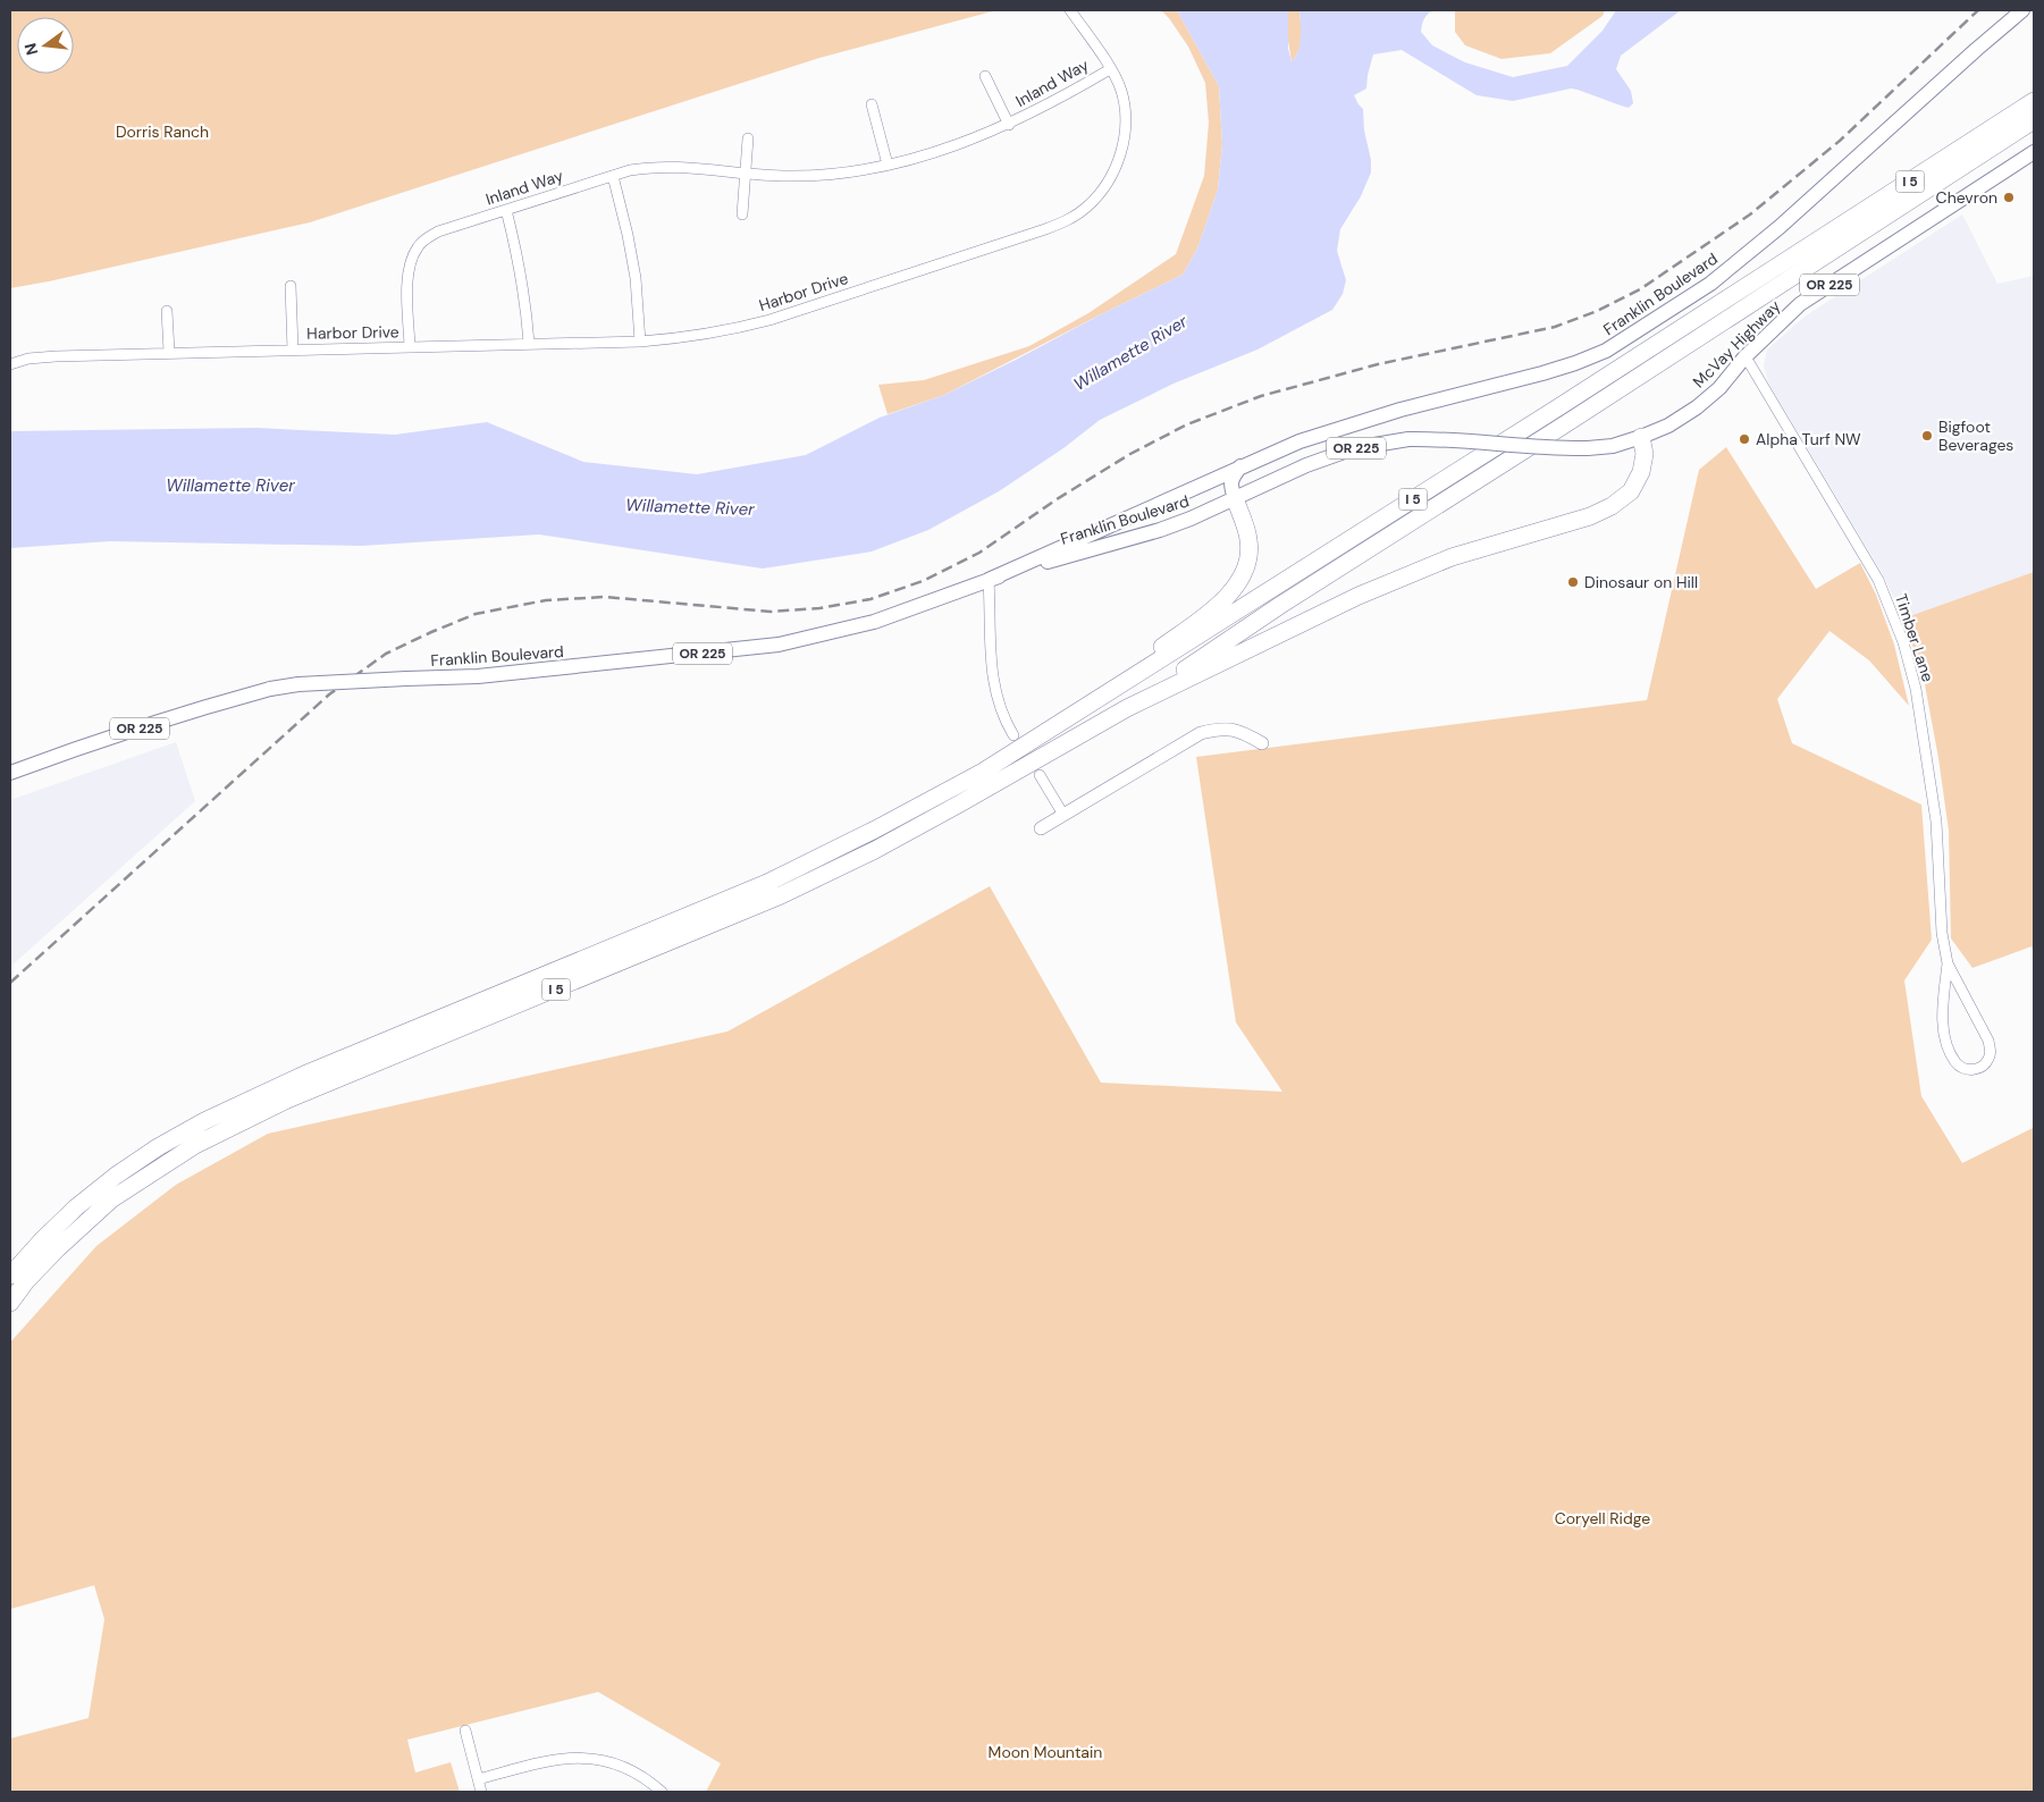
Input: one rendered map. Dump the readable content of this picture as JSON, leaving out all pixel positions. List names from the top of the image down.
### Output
{
  "streets": {
    "highway": ["I 5"],
    "main road": ["OR 225", "Franklin Boulevard", "McVay Highway"],
    "street": ["Inland Way", "Harbor Drive", "Timber Lane"]
  },
  "crossings": [
    ["Inland Way", "Harbor Drive"],
    ["Franklin Boulevard", "McVay Highway"],
    ["McVay Highway", "Timber Lane"]
  ],
  "water": ["Willamette River"],
  "parks": ["Dorris Ranch", "Coryell Ridge", "Moon Mountain"],
  "places": [
    "Chevron",
    "Bigfoot Beverages",
    "Alpha Turf NW",
    "Dinosaur on Hill"
  ],
  "north": "left"
}
